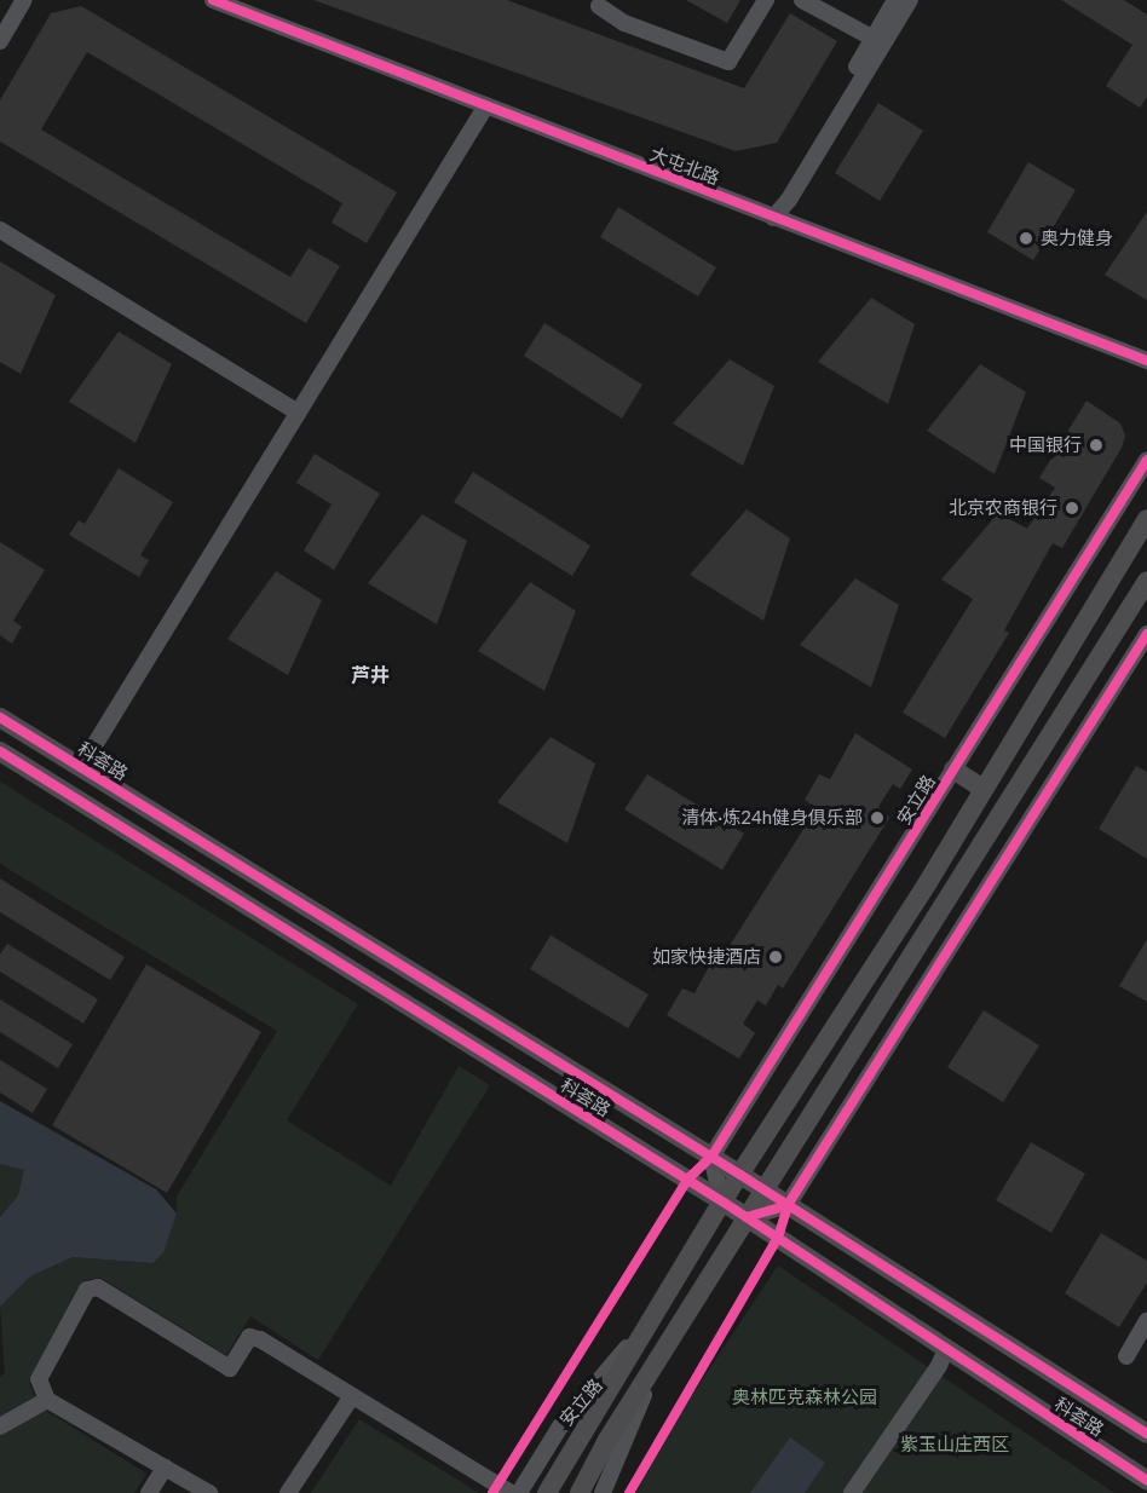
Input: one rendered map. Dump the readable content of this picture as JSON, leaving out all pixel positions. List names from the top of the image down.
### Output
{
  "streets": {
    "main road": ["科荟路", "安立路"],
    "street": ["大屯北路"]
  },
  "crossings": [
    ["科荟路", "安立路"]
  ],
  "districts": ["芦井"],
  "parks": ["奥林匹克森林公园", "紫玉山庄西区"],
  "places": [
    "奥力健身",
    "中国银行",
    "北京农商银行",
    "清体·炼24h健身俱乐部",
    "如家快捷酒店"
  ]
}
